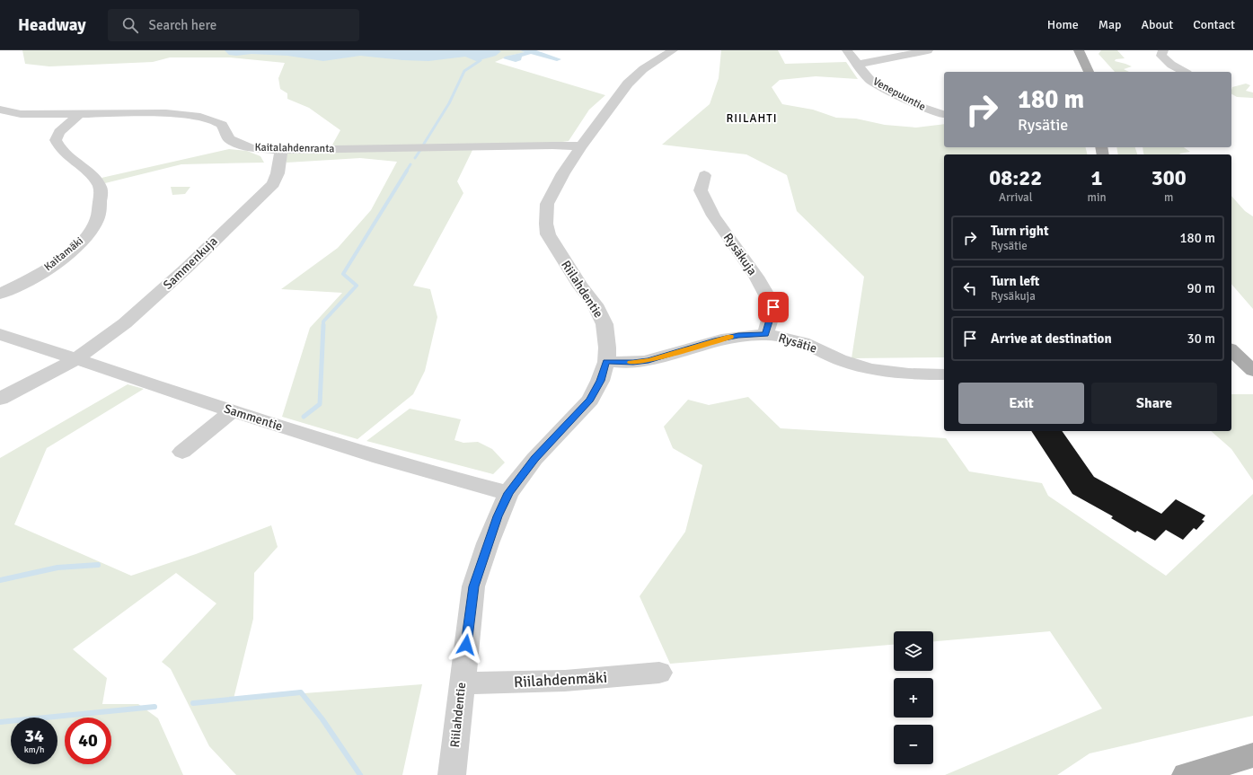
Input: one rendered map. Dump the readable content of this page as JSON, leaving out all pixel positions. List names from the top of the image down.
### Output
{
  "streets": {
    "street": [
      "Venepuuntie",
      "Kaitalahdenranta",
      "Kaitamäki",
      "Rysäkuja",
      "Sammenkuja",
      "Riilahdentie",
      "Rysätie",
      "Sammentie",
      "Riilahdenmäki"
    ]
  },
  "crossings": [
    ["Kaitalahdenranta", "Kaitamäki"],
    ["Kaitalahdenranta", "Sammenkuja"],
    ["Kaitalahdenranta", "Riilahdentie"],
    ["Rysäkuja", "Rysätie"],
    ["Sammenkuja", "Sammentie"],
    ["Riilahdentie", "Rysätie"],
    ["Riilahdentie", "Sammentie"],
    ["Riilahdentie", "Riilahdenmäki"]
  ],
  "districts": ["RIILAHTI"],
  "page": {
    "header": "Headway",
    "search": "Search here",
    "nav": [
      "Home",
      "Map",
      "About",
      "Contact"
    ],
    "turn": ["180 m", "Rysätie"],
    "eta": [
      "08:22",
      "Arrival",
      "1",
      "min",
      "300",
      "m"
    ],
    "list": [
      {
        "name": "Turn right",
        "note": "Rysätie",
        "value": "180 m"
      },
      {
        "name": "Turn left",
        "note": "Rysäkuja",
        "value": "90 m"
      },
      {
        "name": "Arrive at destination",
        "value": "30 m"
      }
    ],
    "buttons": ["Exit", "Share"],
    "map_buttons": ["+", "−"],
    "speed": "34 km/h",
    "limit": "40"
  }
}
